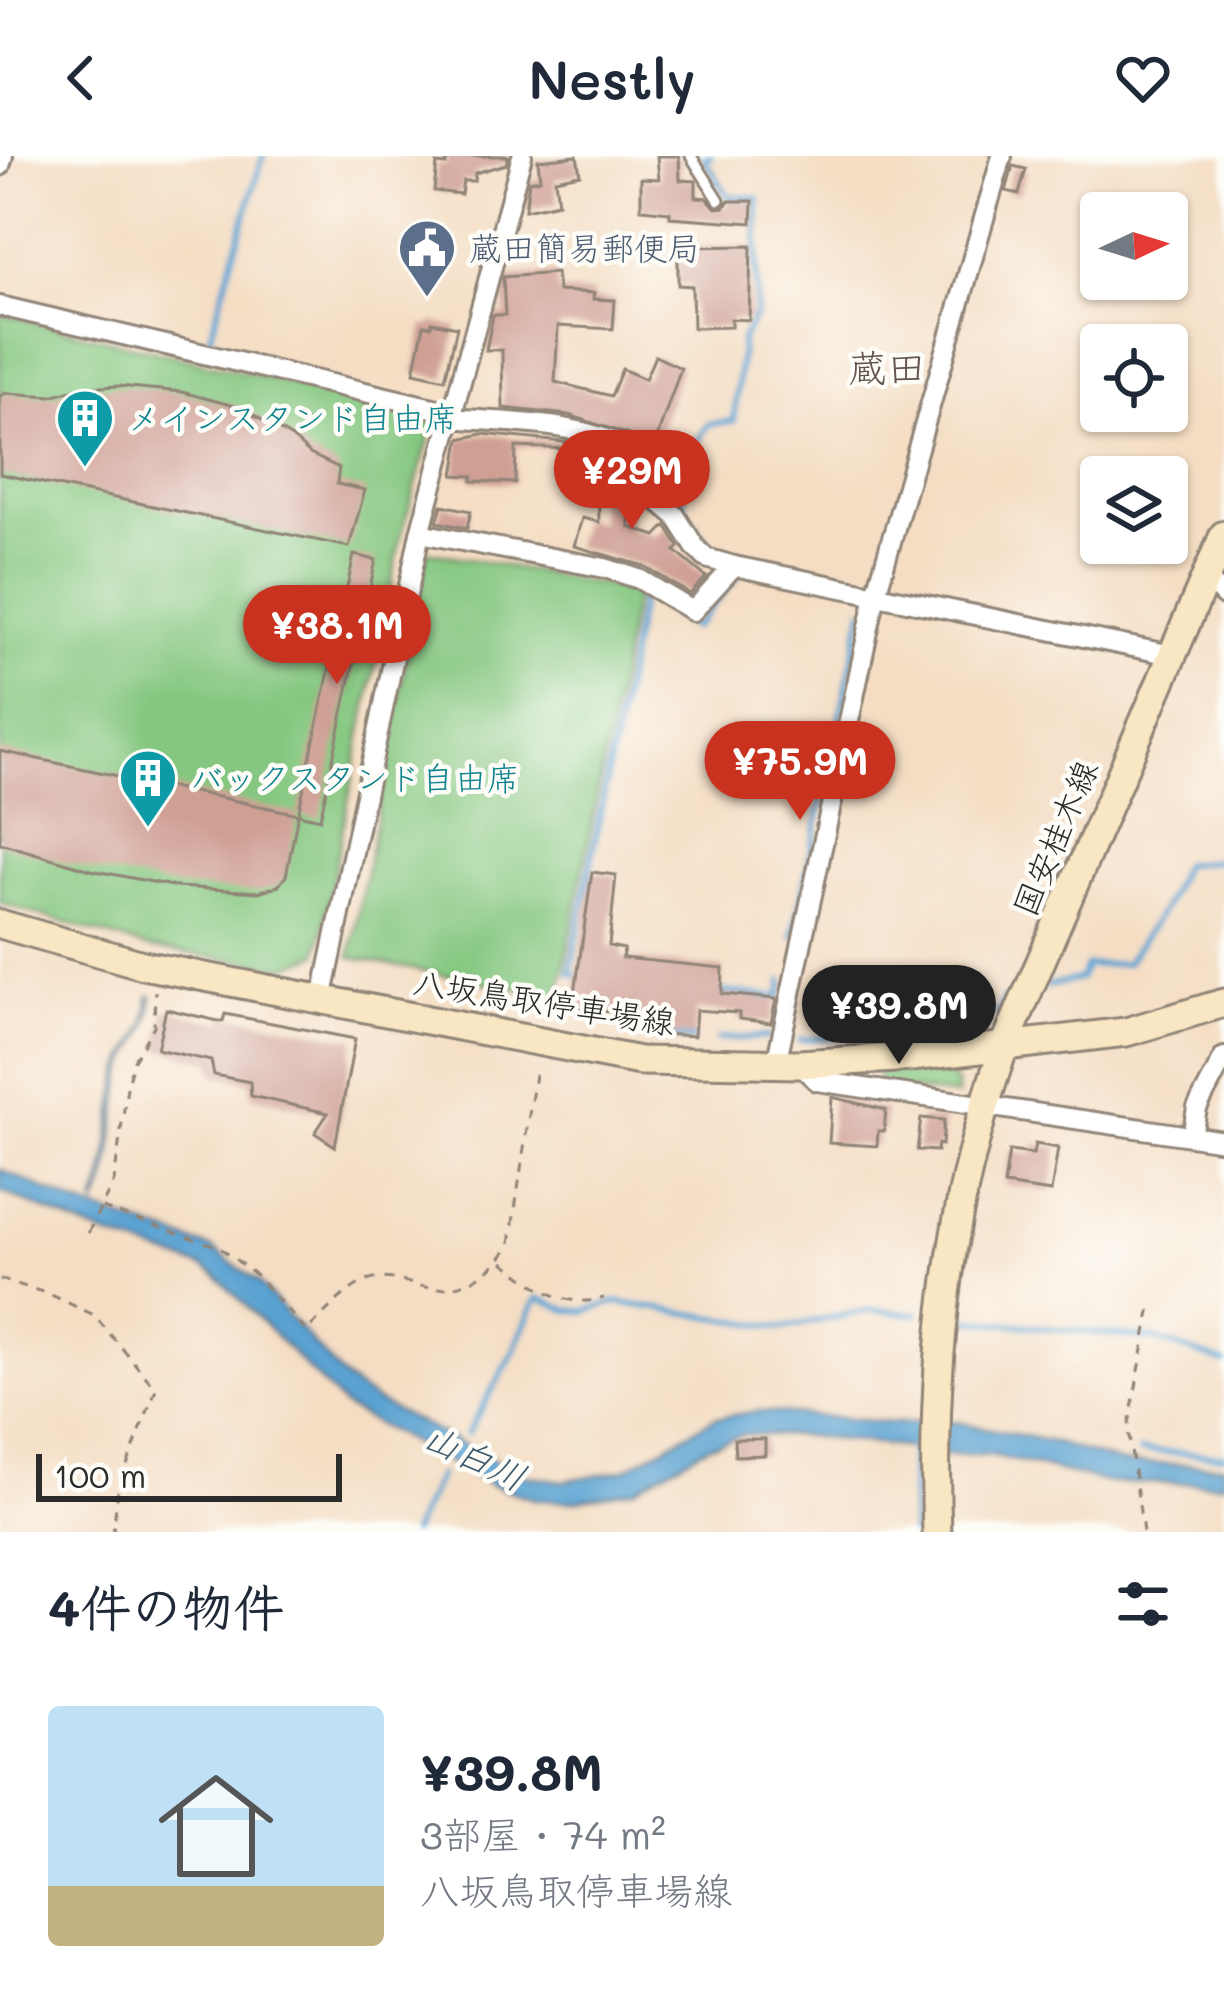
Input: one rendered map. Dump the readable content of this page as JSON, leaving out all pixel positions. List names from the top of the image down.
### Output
{
  "streets": {
    "main road": ["国安桂木線", "八坂鳥取停車場線"]
  },
  "crossings": [
    ["国安桂木線", "八坂鳥取停車場線"]
  ],
  "districts": ["蔵田"],
  "water": ["山白川"],
  "places": {
    "public building": ["蔵田簡易郵便局"],
    "building": ["メインスタンド自由席", "バックスタンド自由席"]
  },
  "scale_bar": "100 m",
  "north": "right",
  "page": {
    "header": "Nestly",
    "price": [
      "¥29M",
      "¥38.1M",
      "¥75.9M",
      "¥39.8M"
    ],
    "scale": "100 m",
    "heading": "4件の物件",
    "list": [
      {
        "name": "¥39.8M",
        "note": "3部屋 · 74 m² · 八坂鳥取停車場線"
      }
    ]
  }
}
